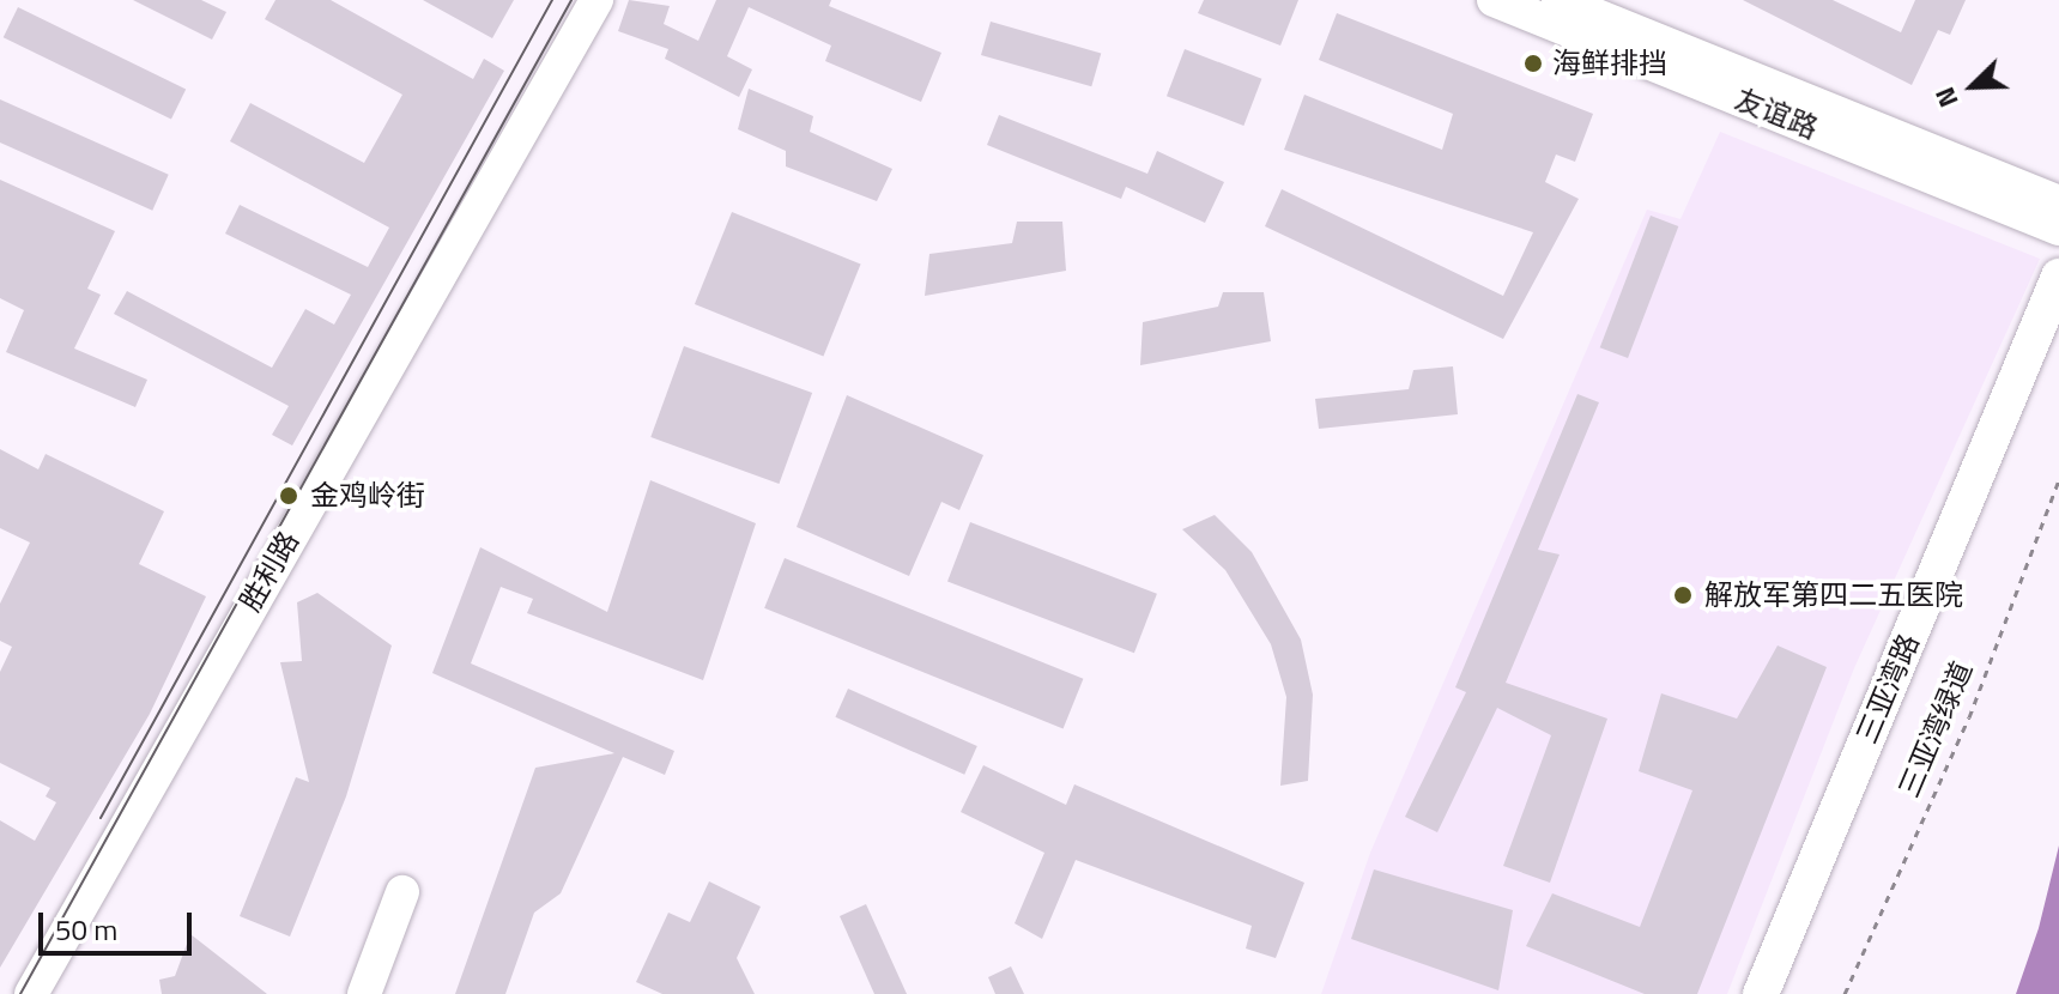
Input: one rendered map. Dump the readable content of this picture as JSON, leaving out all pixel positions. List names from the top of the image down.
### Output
{
  "streets": {
    "main road": ["三亚湾路"],
    "street": ["友谊路", "胜利路"],
    "path": ["三亚湾绿道"]
  },
  "places": ["海鲜排挡", "金鸡岭街", "解放军第四二五医院"],
  "scale_bar": "50 m",
  "north": "bottom left"
}
